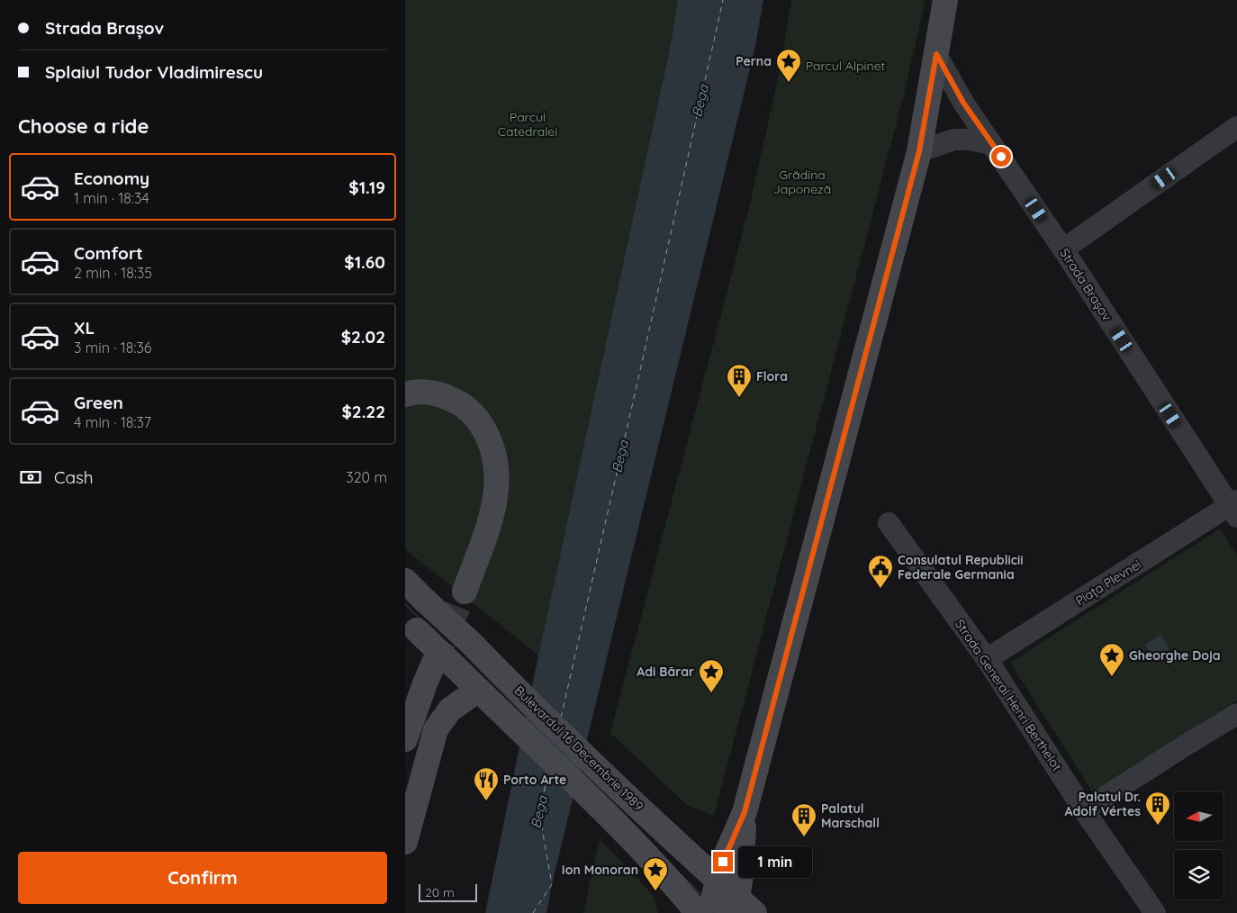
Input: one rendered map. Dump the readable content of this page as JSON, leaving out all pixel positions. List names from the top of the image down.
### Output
{
  "streets": {
    "main road": ["Bulevardul 16 Decembrie 1989"],
    "street": ["Strada Brașov", "Piața Plevnei", "Strada General Henri Berthelot"]
  },
  "crossings": [
    ["Strada Brașov", "Piața Plevnei"],
    ["Piața Plevnei", "Strada General Henri Berthelot"]
  ],
  "water": ["Bega"],
  "parks": ["Parcul Alpinet", "Parcul Catedralei", "Grădina Japoneză"],
  "places": {
    "place": [
      "Perna",
      "Gheorghe Doja",
      "Adi Bărar",
      "Ion Monoran"
    ],
    "building": ["Flora", "Palatul Dr. Adolf Vértes", "Palatul Marschall"],
    "public building": ["Consulatul Republicii Federale Germania"],
    "restaurant": ["Porto Arte"]
  },
  "scale_bar": "20 m",
  "north": "left",
  "page": {
    "banner": ["Strada Brașov", "Splaiul Tudor Vladimirescu"],
    "heading": "Choose a ride",
    "list": [
      {
        "name": "Economy",
        "note": "1 min · 18:34",
        "value": "$1.19"
      },
      {
        "name": "Comfort",
        "note": "2 min · 18:35",
        "value": "$1.60"
      },
      {
        "name": "XL",
        "note": "3 min · 18:36",
        "value": "$2.02"
      },
      {
        "name": "Green",
        "note": "4 min · 18:37",
        "value": "$2.22"
      }
    ],
    "pay": ["Cash", "320 m"],
    "buttons": "Confirm",
    "bubble": "1 min",
    "scale": "20 m"
  }
}
